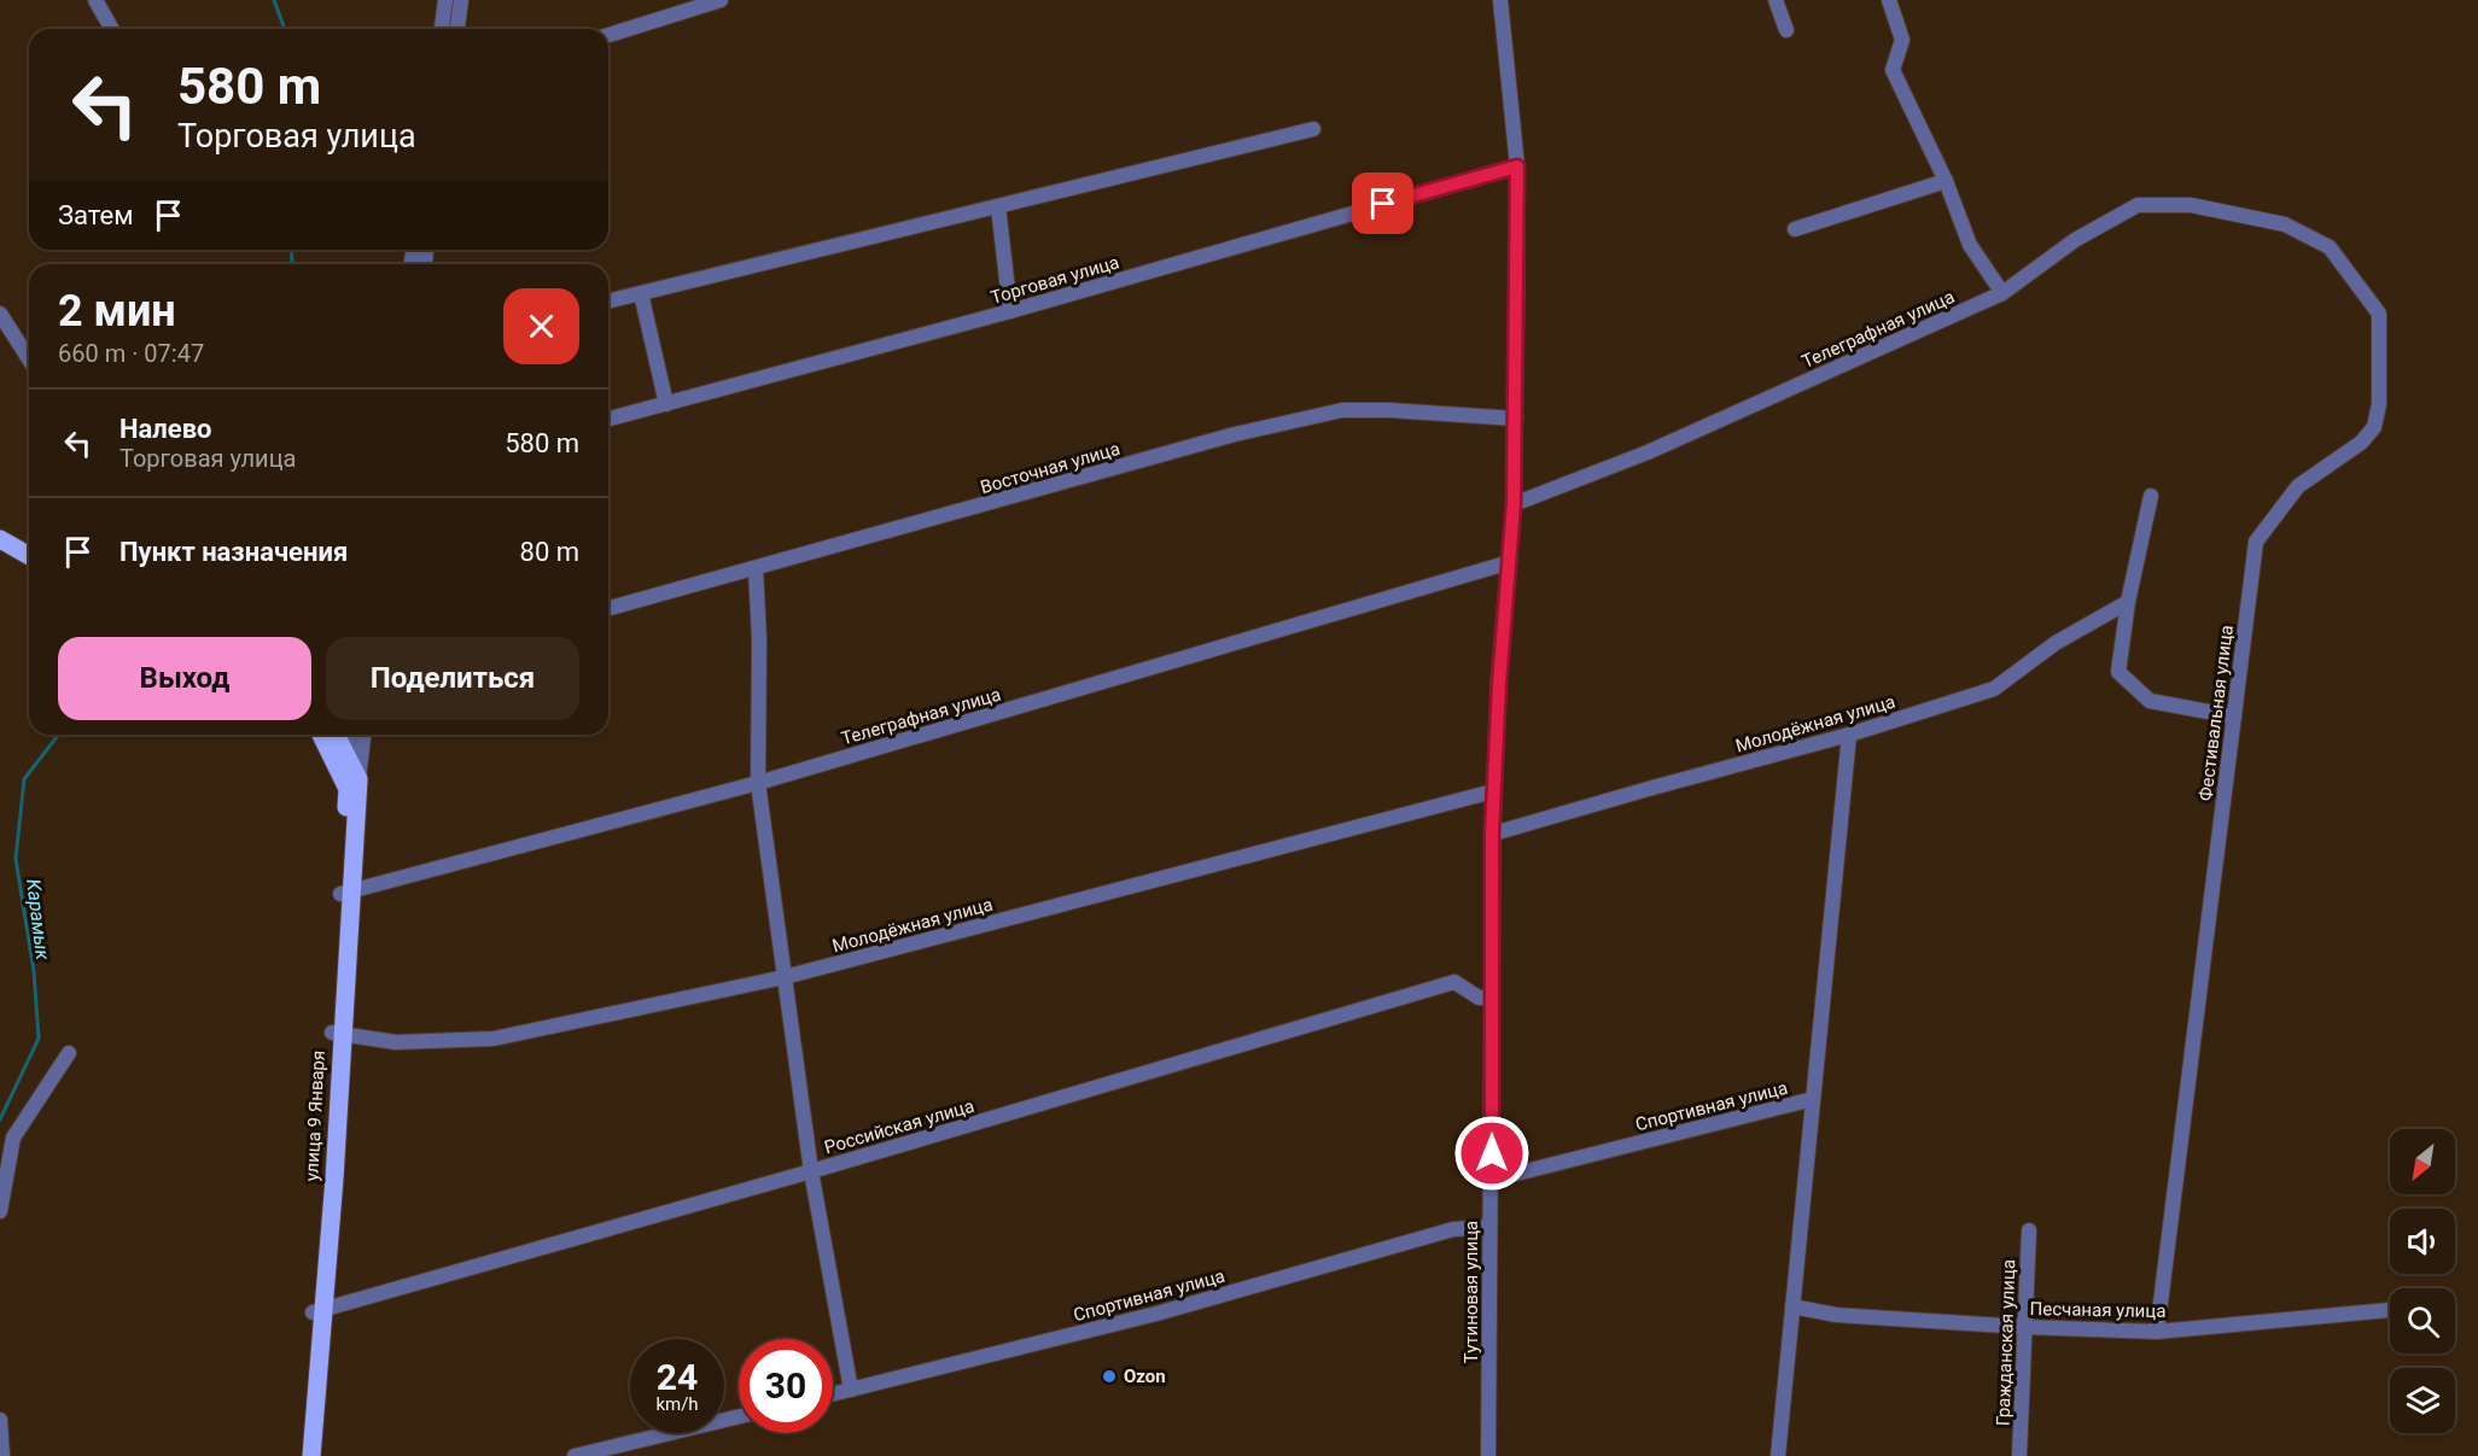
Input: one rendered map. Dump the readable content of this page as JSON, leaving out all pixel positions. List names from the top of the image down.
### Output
{
  "streets": {
    "main road": ["улица 9 Января"],
    "street": [
      "Торговая улица",
      "Телеграфная улица",
      "Восточная улица",
      "Фестивальная улица",
      "Молодёжная улица",
      "Спортивная улица",
      "Российская улица",
      "Тутиновая улица",
      "Песчаная улица",
      "Гражданская улица"
    ]
  },
  "crossings": [
    ["Торговая улица", "Тутиновая улица"],
    ["Телеграфная улица", "Фестивальная улица"],
    ["Телеграфная улица", "улица 9 Января"],
    ["Телеграфная улица", "Тутиновая улица"],
    ["Восточная улица", "Тутиновая улица"],
    ["Фестивальная улица", "Песчаная улица"],
    ["Молодёжная улица", "улица 9 Января"],
    ["Молодёжная улица", "Тутиновая улица"],
    ["Спортивная улица", "Тутиновая улица"],
    ["улица 9 Января", "Российская улица"],
    ["Российская улица", "Тутиновая улица"],
    ["Песчаная улица", "Гражданская улица"]
  ],
  "water": ["Карамык"],
  "places": ["Ozon"],
  "north": "bottom left",
  "page": {
    "turn": ["580 m", "Торговая улица"],
    "then": "Затем",
    "heading": ["2 мин", "660 m · 07:47"],
    "list": [
      {
        "name": "Налево",
        "note": "Торговая улица",
        "value": "580 m"
      },
      {
        "name": "Пункт назначения",
        "value": "80 m"
      }
    ],
    "buttons": ["Выход", "Поделиться"],
    "speed": "24 km/h",
    "limit": "30"
  }
}
